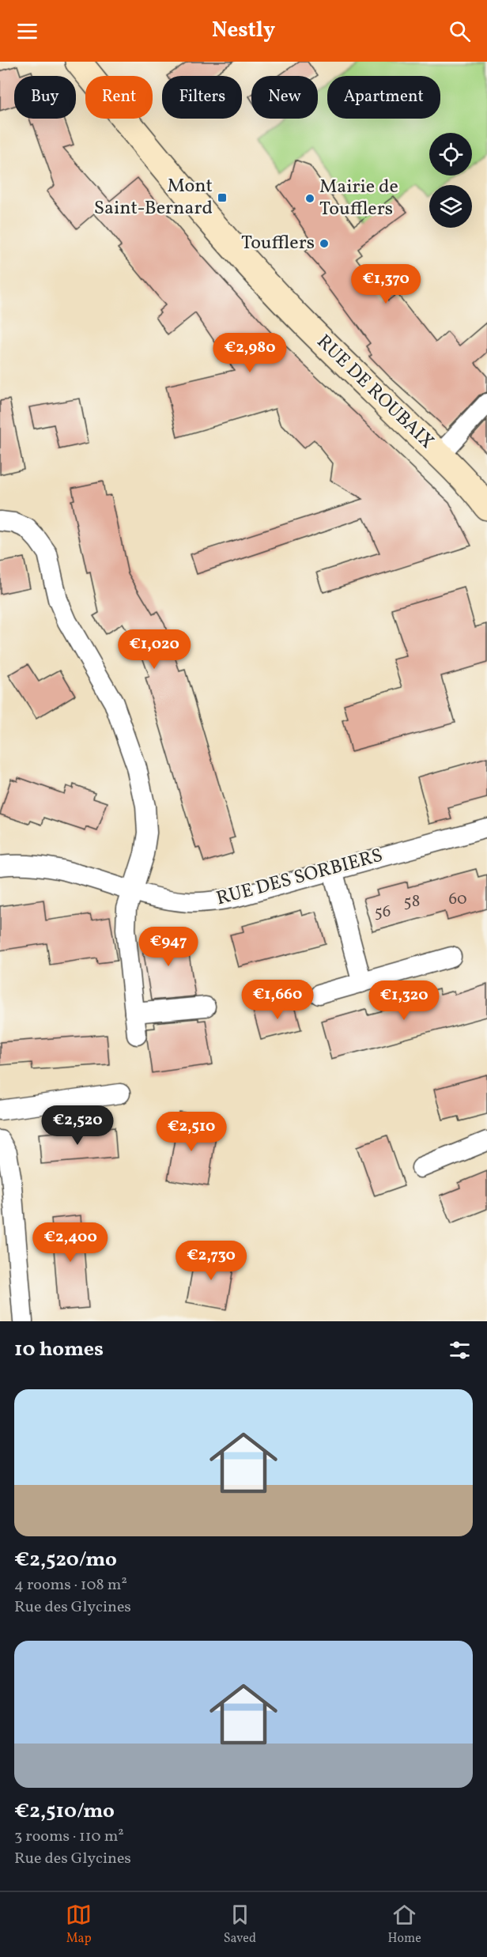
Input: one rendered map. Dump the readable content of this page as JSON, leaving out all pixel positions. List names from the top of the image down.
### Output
{
  "streets": {
    "main road": ["RUE DE ROUBAIX"],
    "street": ["RUE DES SORBIERS"]
  },
  "places": {
    "transit": ["Mont Saint-Bernard"],
    "other": ["Mairie de Toufflers", "Toufflers"]
  },
  "house_numbers": ["60", "58", "56"],
  "page": {
    "header": "Nestly",
    "chip": [
      "Buy",
      "Rent",
      "Filters",
      "New",
      "Apartment"
    ],
    "price": [
      "€1,370",
      "€2,980",
      "€1,020",
      "€947",
      "€1,660",
      "€1,320",
      "€2,520",
      "€2,510",
      "€2,400",
      "€2,730"
    ],
    "heading": "10 homes",
    "list": [
      {
        "name": "€2,520/mo",
        "note": "4 rooms · 108 m² · Rue des Glycines"
      },
      {
        "name": "€2,510/mo",
        "note": "3 rooms · 110 m² · Rue des Glycines"
      }
    ],
    "tabs": ["Map", "Saved", "Home"]
  }
}
